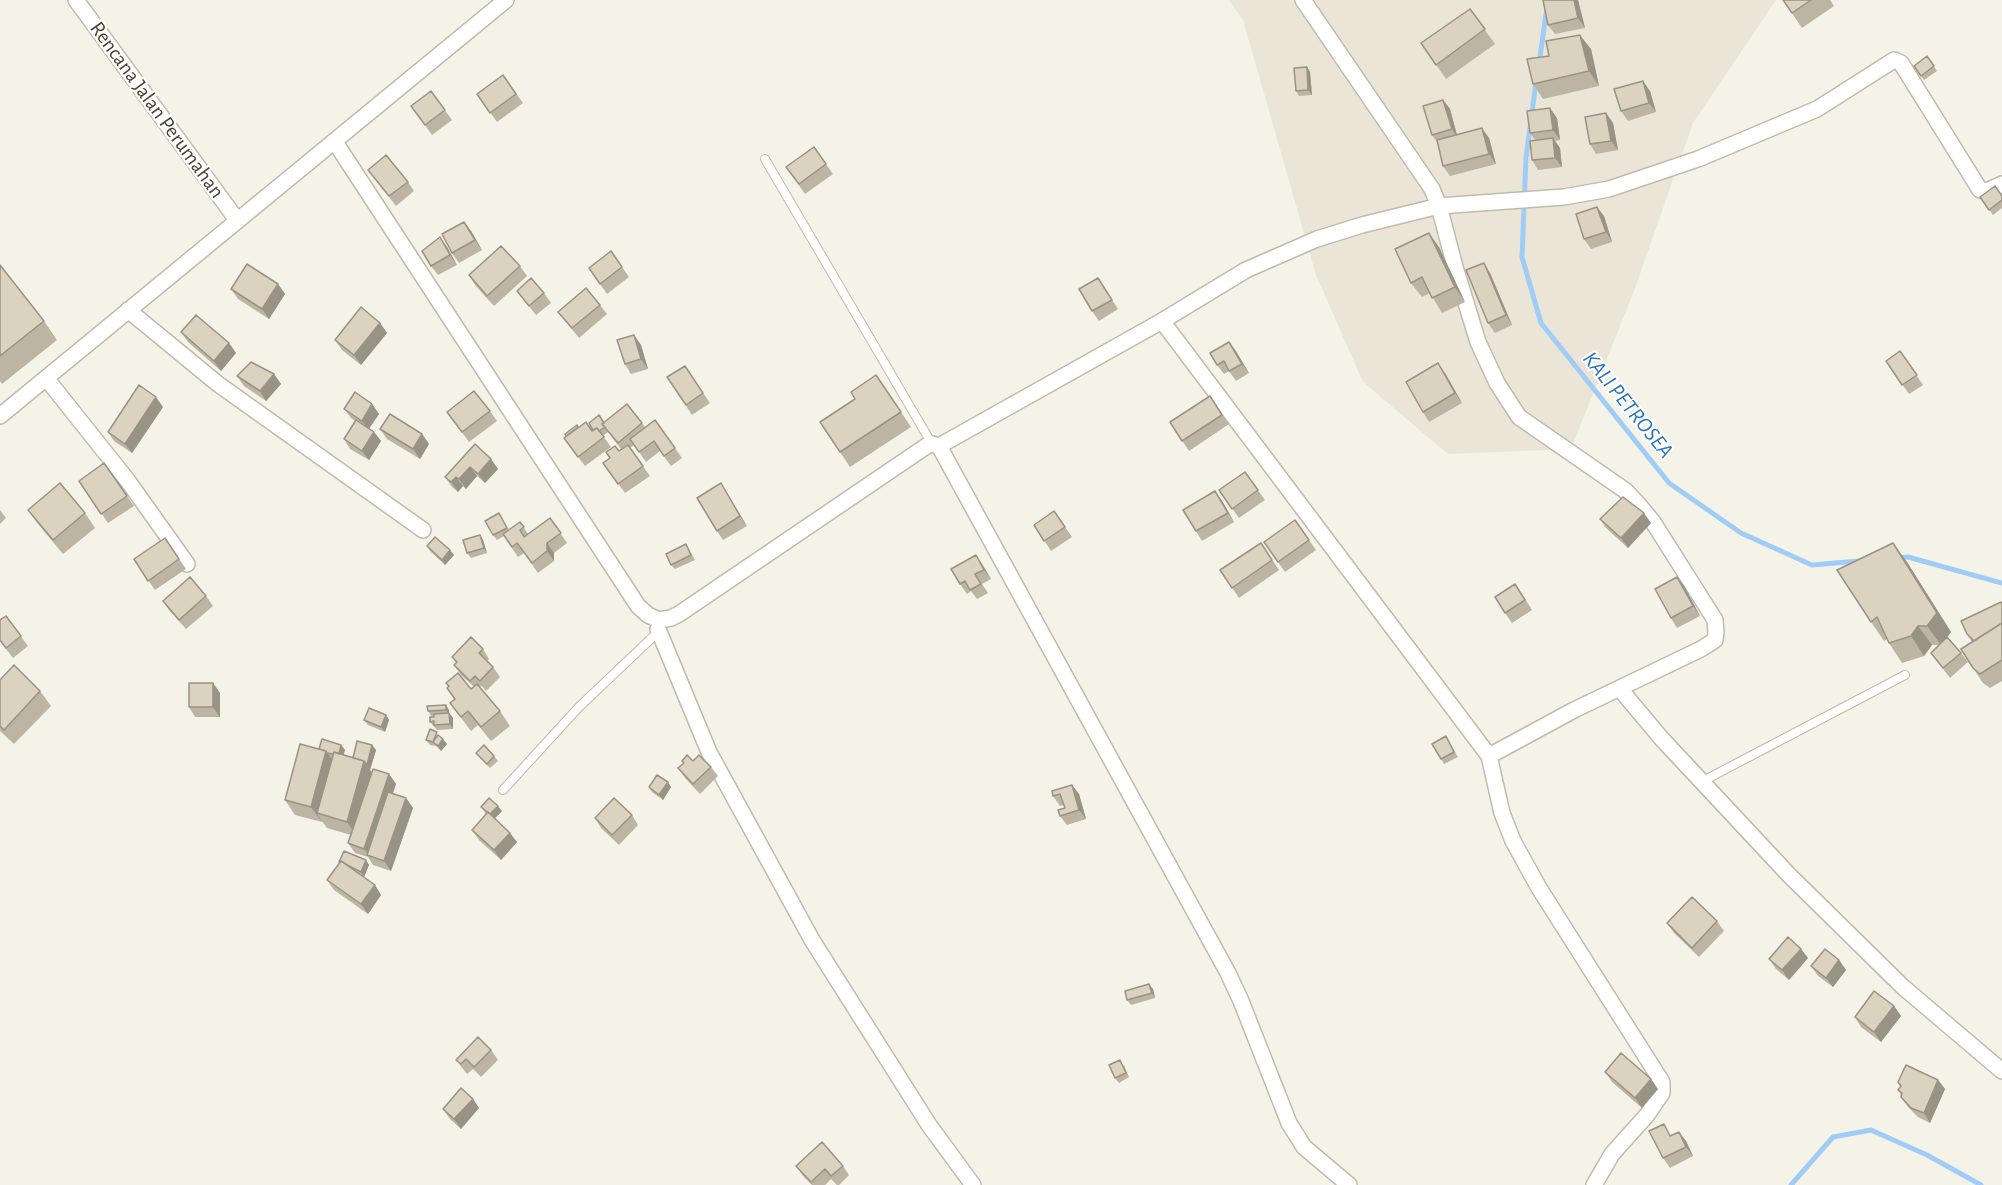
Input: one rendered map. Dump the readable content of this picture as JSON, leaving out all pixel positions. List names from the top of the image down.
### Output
{
  "streets": {
    "street": ["Rencana Jalan Perumahan"]
  },
  "water": ["KALI PETROSEA"]
}
